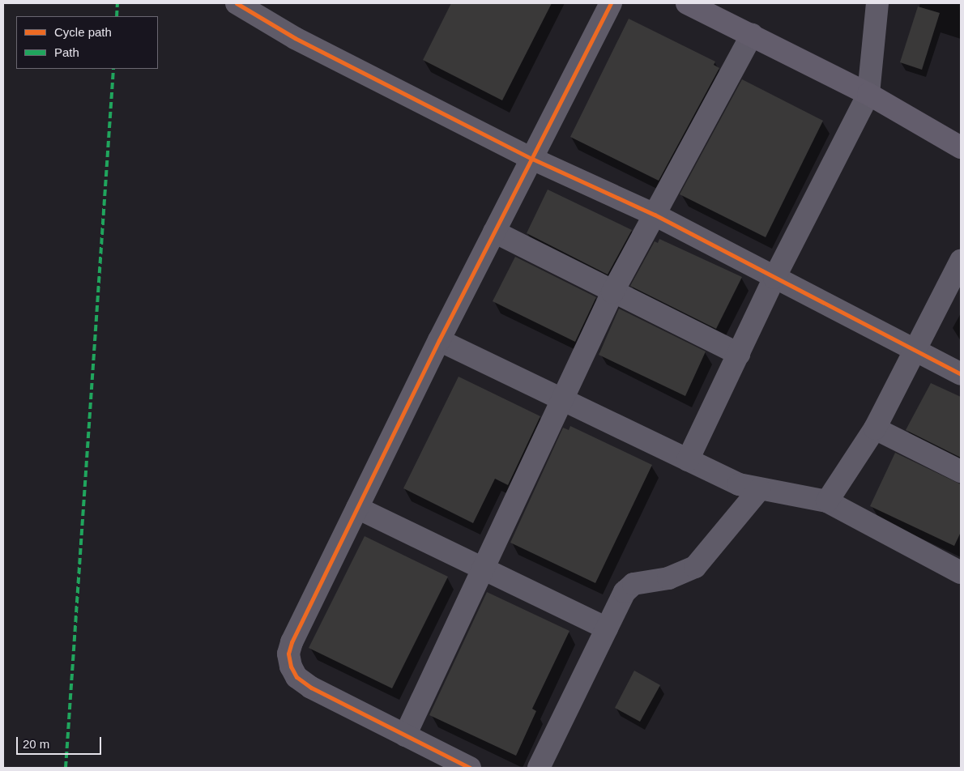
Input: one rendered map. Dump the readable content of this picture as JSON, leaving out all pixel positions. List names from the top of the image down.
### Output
{
  "legend": ["Cycle path", "Path"],
  "scale_bar": "20 m"
}
